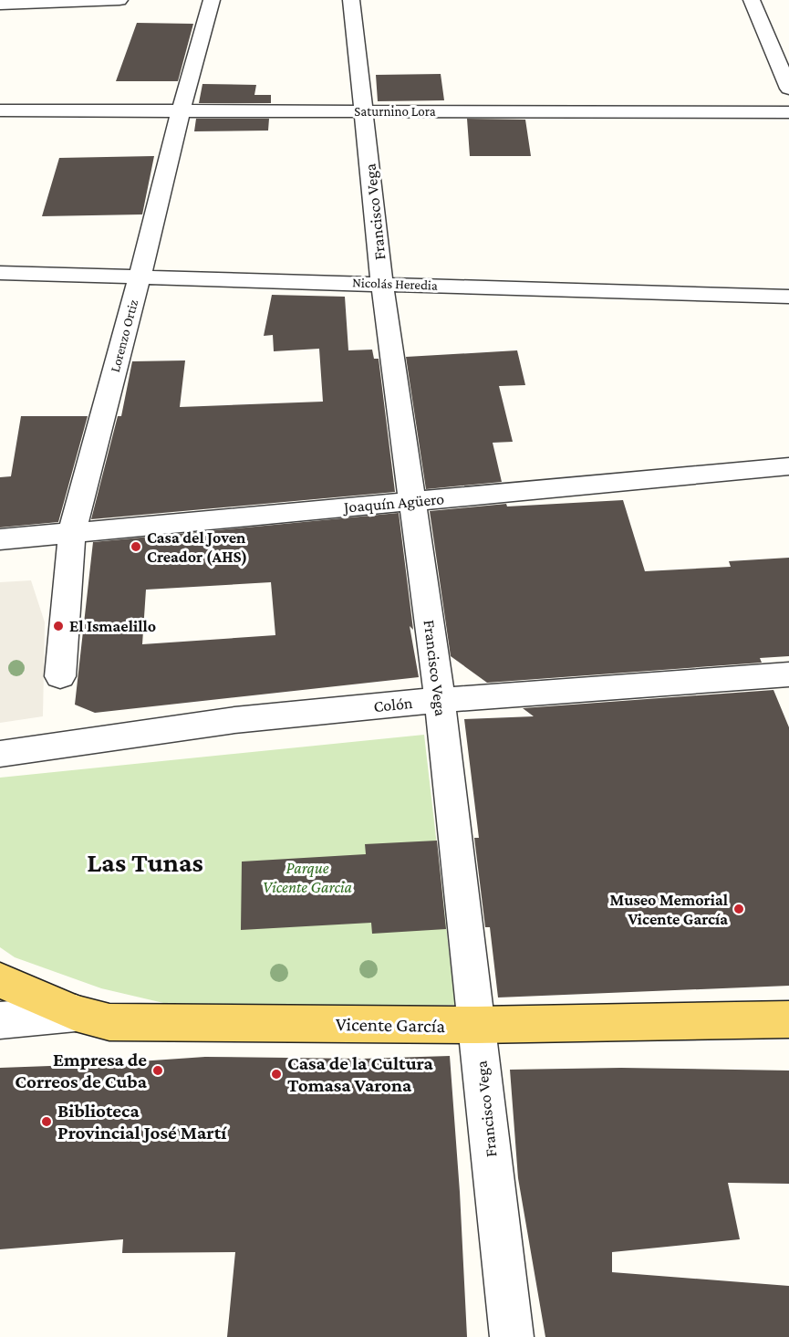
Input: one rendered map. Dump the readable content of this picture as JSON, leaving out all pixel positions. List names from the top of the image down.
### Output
{
  "streets": {
    "main road": ["Vicente García"],
    "street": [
      "Saturnino Lora",
      "Francisco Vega",
      "Nicolás Heredia",
      "Lorenzo Ortiz",
      "Joaquín Agüero",
      "Colón"
    ]
  },
  "crossings": [
    ["Saturnino Lora", "Francisco Vega"],
    ["Saturnino Lora", "Lorenzo Ortiz"],
    ["Francisco Vega", "Nicolás Heredia"],
    ["Francisco Vega", "Joaquín Agüero"],
    ["Francisco Vega", "Colón"],
    ["Francisco Vega", "Vicente García"],
    ["Nicolás Heredia", "Lorenzo Ortiz"],
    ["Lorenzo Ortiz", "Joaquín Agüero"]
  ],
  "districts": ["Las Tunas"],
  "parks": ["Parque Vicente Garcia"],
  "places": [
    "Casa del Joven Creador (AHS)",
    "El Ismaelillo",
    "Museo Memorial Vicente García",
    "Empresa de Correos de Cuba",
    "Casa de la Cultura Tomasa Varona",
    "Biblioteca Provincial José Martí"
  ]
}
